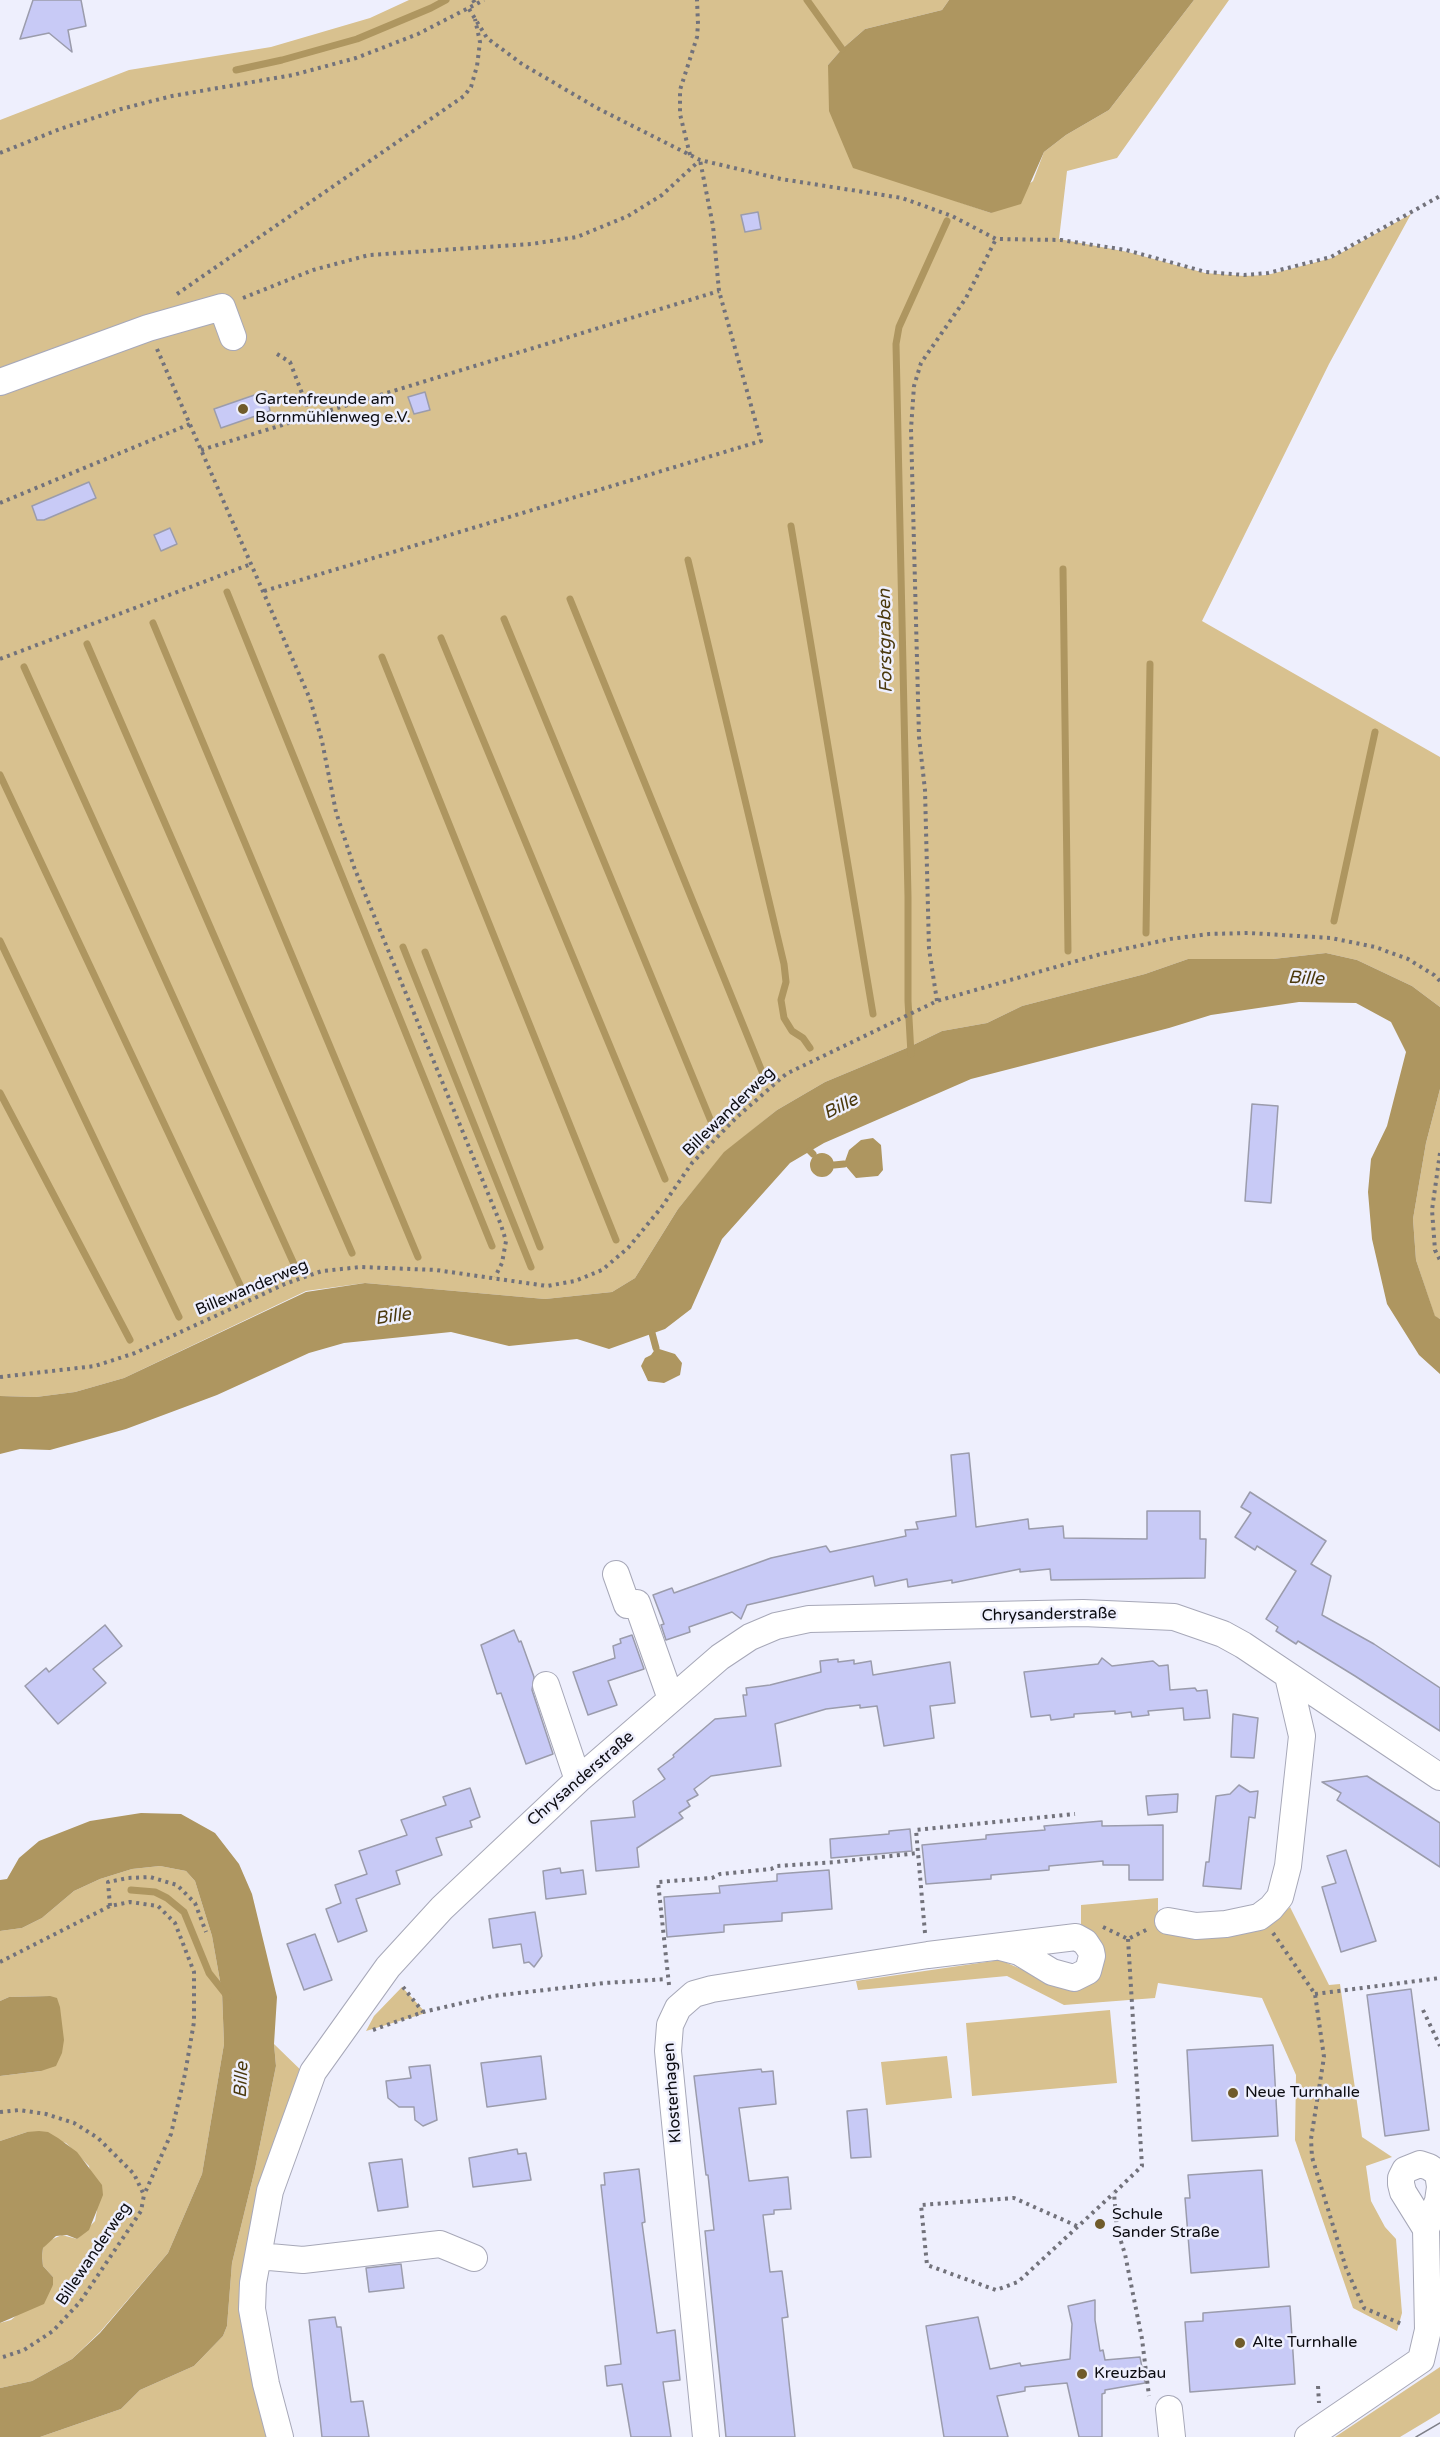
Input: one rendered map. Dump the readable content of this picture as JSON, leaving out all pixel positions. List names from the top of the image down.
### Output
{
  "streets": {
    "street": ["Chrysanderstraße", "Klosterhagen"],
    "path": ["Billewanderweg"]
  },
  "water": ["Forstgraben", "Bille"],
  "places": [
    "Gartenfreunde am Bornmühlenweg e.V.",
    "Neue Turnhalle",
    "Schule Sander Straße",
    "Alte Turnhalle",
    "Kreuzbau"
  ]
}
